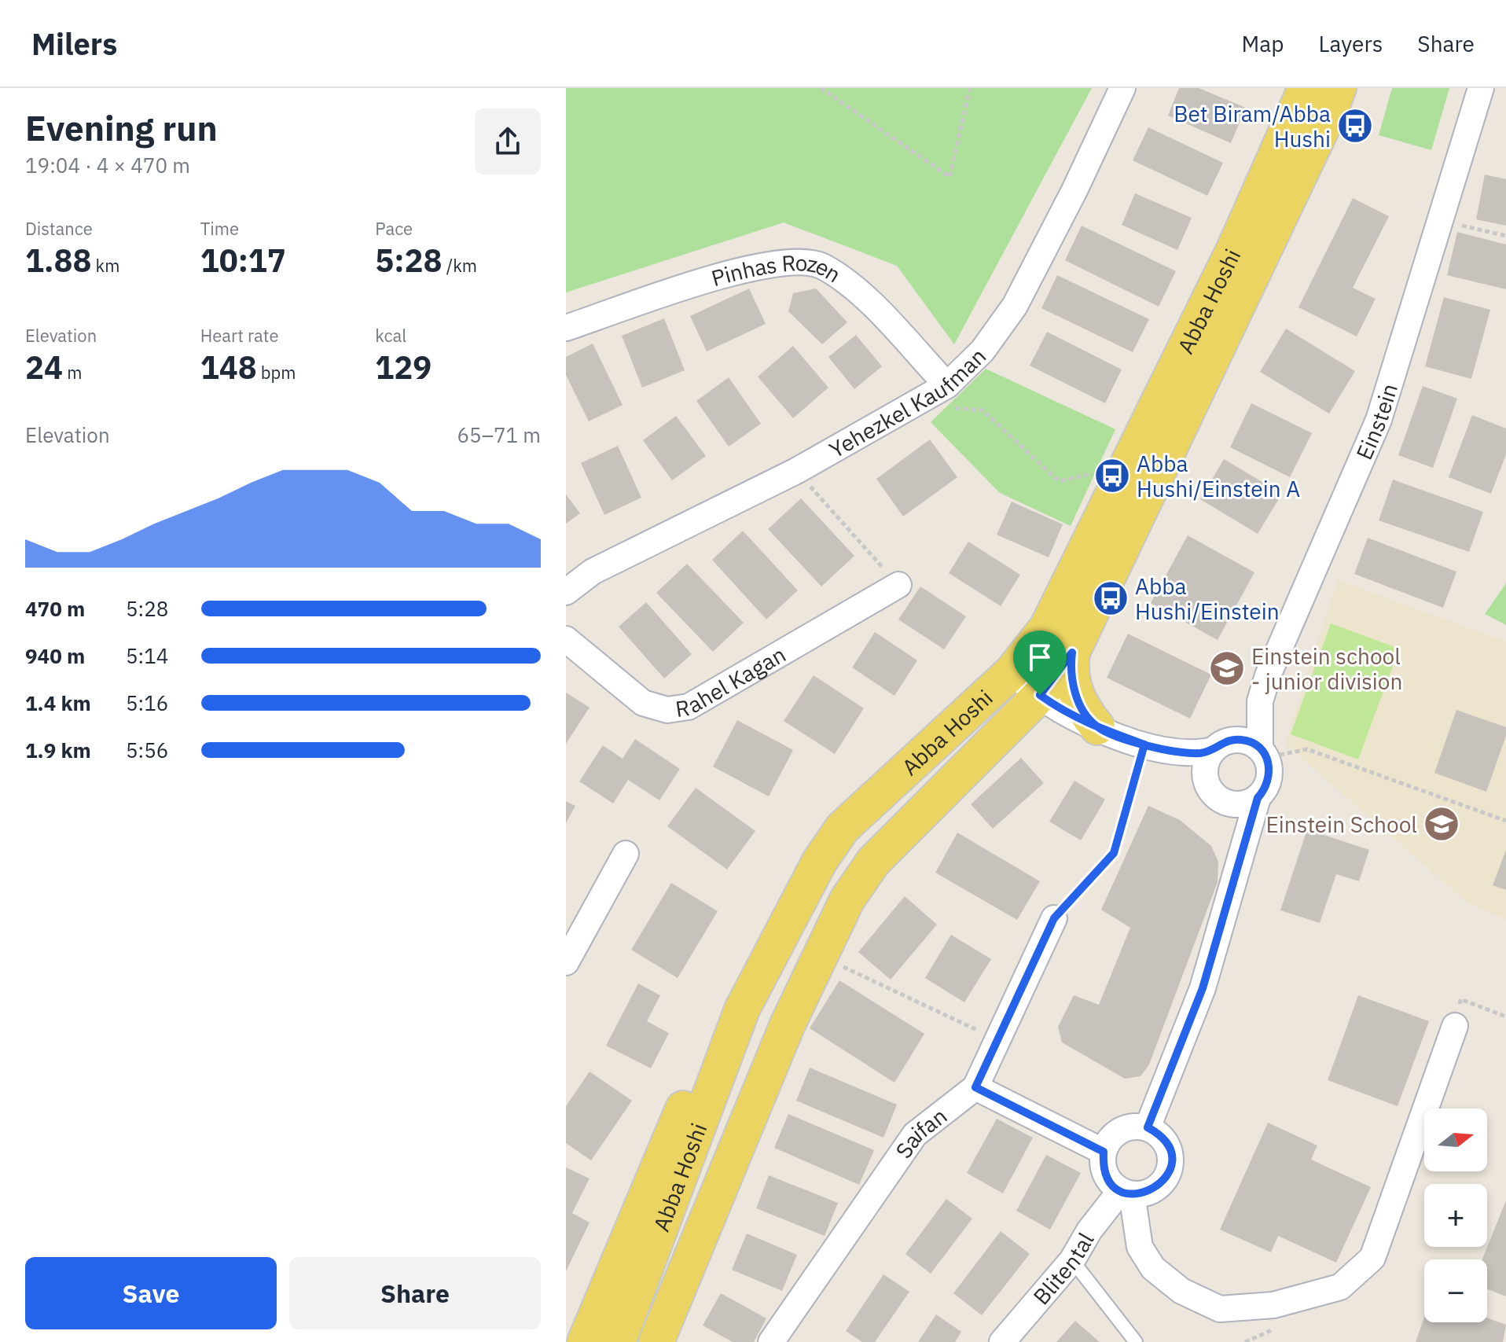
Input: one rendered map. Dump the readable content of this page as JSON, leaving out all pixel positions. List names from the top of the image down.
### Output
{
  "streets": {
    "main road": ["Abba Hoshi"],
    "street": [
      "Pinhas Rozen",
      "Yehezkel Kaufman",
      "Einstein",
      "Rahel Kagan",
      "Saifan",
      "Blitental"
    ]
  },
  "crossings": [
    ["Pinhas Rozen", "Yehezkel Kaufman"]
  ],
  "places": {
    "bus stop": ["Bet Biram/Abba Hushi", "Abba Hushi/Einstein A", "Abba Hushi/Einstein"],
    "school or university": ["Einstein school - junior division", "Einstein School"]
  },
  "north": "right",
  "page": {
    "header": "Milers",
    "nav": ["Map", "Layers", "Share"],
    "heading": ["Evening run", "19:04 · 4 × 470 m"],
    "stats": [
      ["Distance", "1.88 km"],
      ["Time", "10:17"],
      ["Pace", "5:28 /km"],
      ["Elevation", "24 m"],
      ["Heart rate", "148 bpm"],
      ["kcal", "129"]
    ],
    "chart": ["Elevation", "65–71 m"],
    "list": [
      {
        "name": "470 m",
        "note": "5:28"
      },
      {
        "name": "940 m",
        "note": "5:14"
      },
      {
        "name": "1.4 km",
        "note": "5:16"
      },
      {
        "name": "1.9 km",
        "note": "5:56"
      }
    ],
    "map_buttons": ["+", "−"],
    "buttons": ["Save", "Share"]
  }
}
